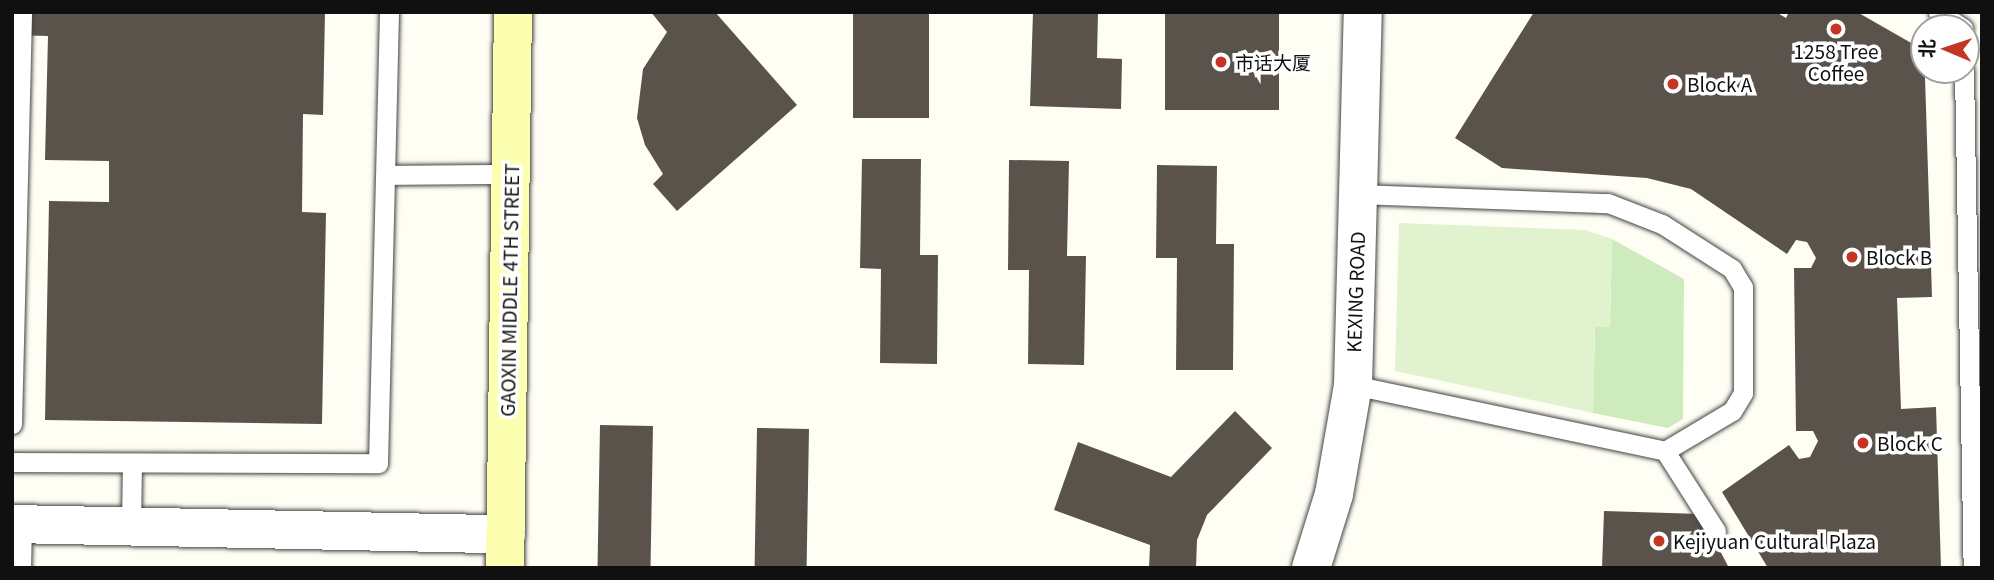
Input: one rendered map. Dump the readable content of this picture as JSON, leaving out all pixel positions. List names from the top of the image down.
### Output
{
  "streets": {
    "main road": ["GAOXIN MIDDLE 4TH STREET"],
    "street": ["KEXING ROAD"]
  },
  "places": [
    "1258 Tree Coffee",
    "市话大厦",
    "Block A",
    "Block B",
    "Block C",
    "Kejiyuan Cultural Plaza"
  ],
  "north": "left"
}
